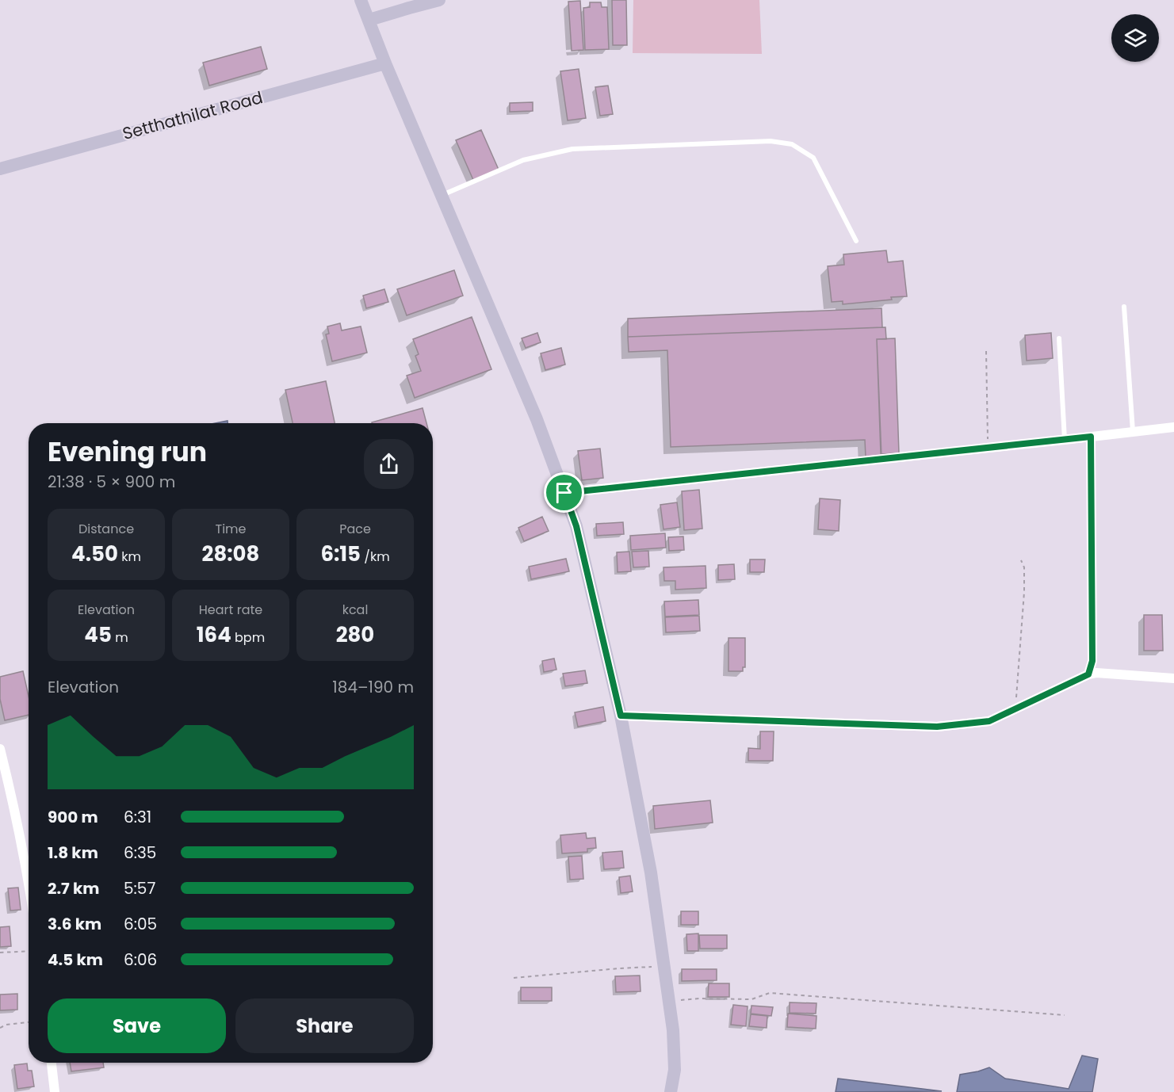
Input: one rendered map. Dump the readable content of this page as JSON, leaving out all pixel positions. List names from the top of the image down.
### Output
{
  "streets": {
    "street": ["Setthathilat Road"]
  },
  "page": {
    "heading": ["Evening run", "21:38 · 5 × 900 m"],
    "stats": [
      ["Distance", "4.50 km"],
      ["Time", "28:08"],
      ["Pace", "6:15 /km"],
      ["Elevation", "45 m"],
      ["Heart rate", "164 bpm"],
      ["kcal", "280"]
    ],
    "chart": ["Elevation", "184–190 m"],
    "list": [
      {
        "name": "900 m",
        "note": "6:31"
      },
      {
        "name": "1.8 km",
        "note": "6:35"
      },
      {
        "name": "2.7 km",
        "note": "5:57"
      },
      {
        "name": "3.6 km",
        "note": "6:05"
      },
      {
        "name": "4.5 km",
        "note": "6:06"
      }
    ],
    "buttons": ["Save", "Share"]
  }
}
